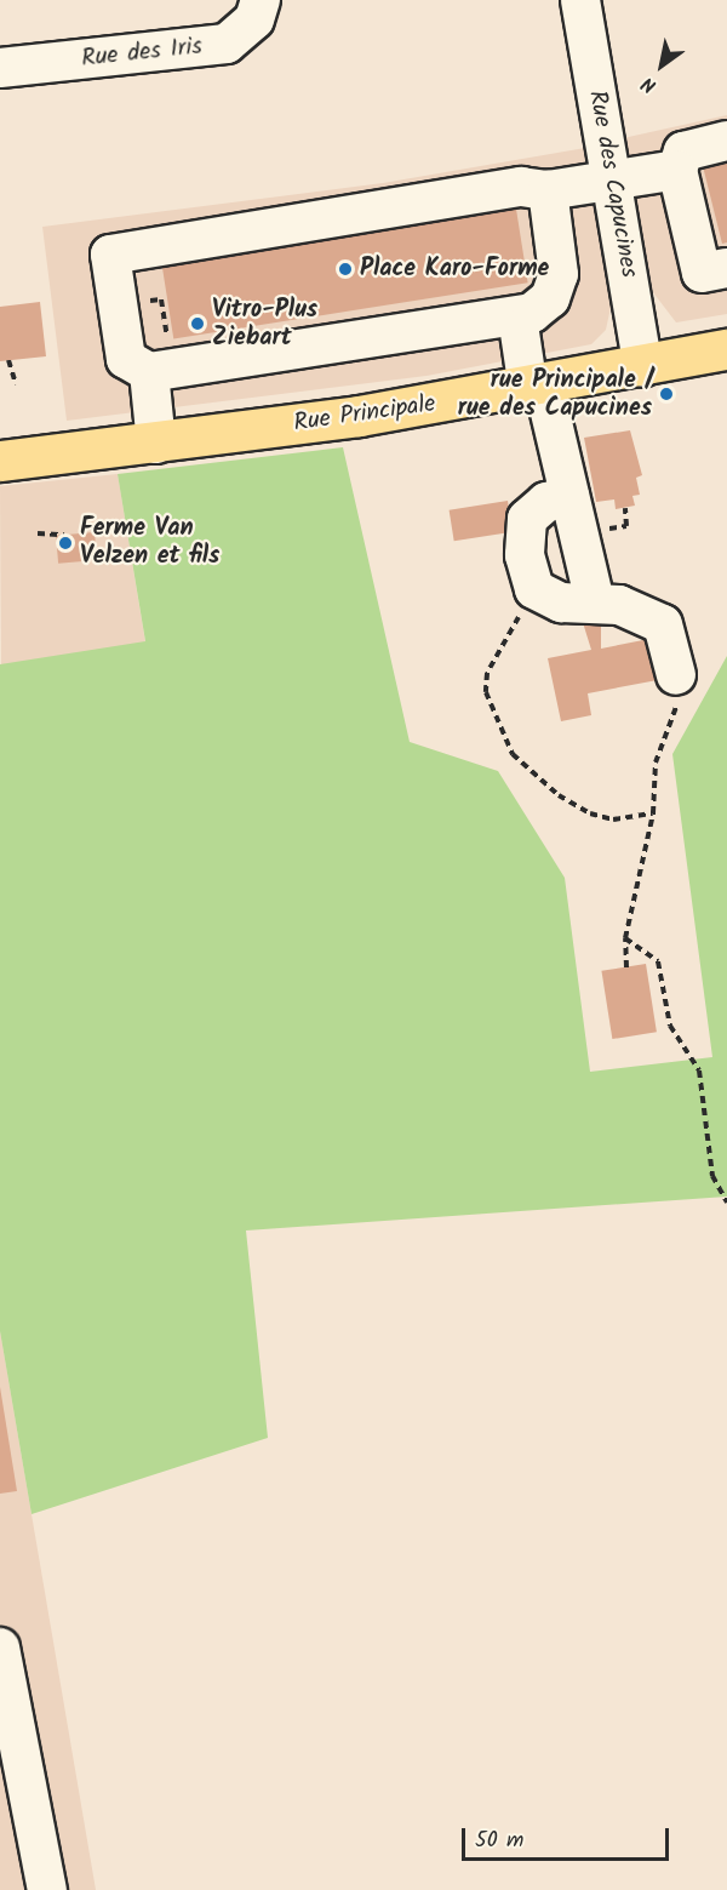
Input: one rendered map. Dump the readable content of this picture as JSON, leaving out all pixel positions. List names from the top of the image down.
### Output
{
  "streets": {
    "main road": ["Rue Principale"],
    "street": ["Rue des Iris", "Rue des Capucines"]
  },
  "crossings": [
    ["Rue des Capucines", "Rue Principale"]
  ],
  "places": [
    "Place Karo-Forme",
    "Vitro-Plus Ziebart",
    "rue Principale / rue des Capucines",
    "Ferme Van Velzen et fils"
  ],
  "scale_bar": "50 m",
  "north": "bottom left"
}
